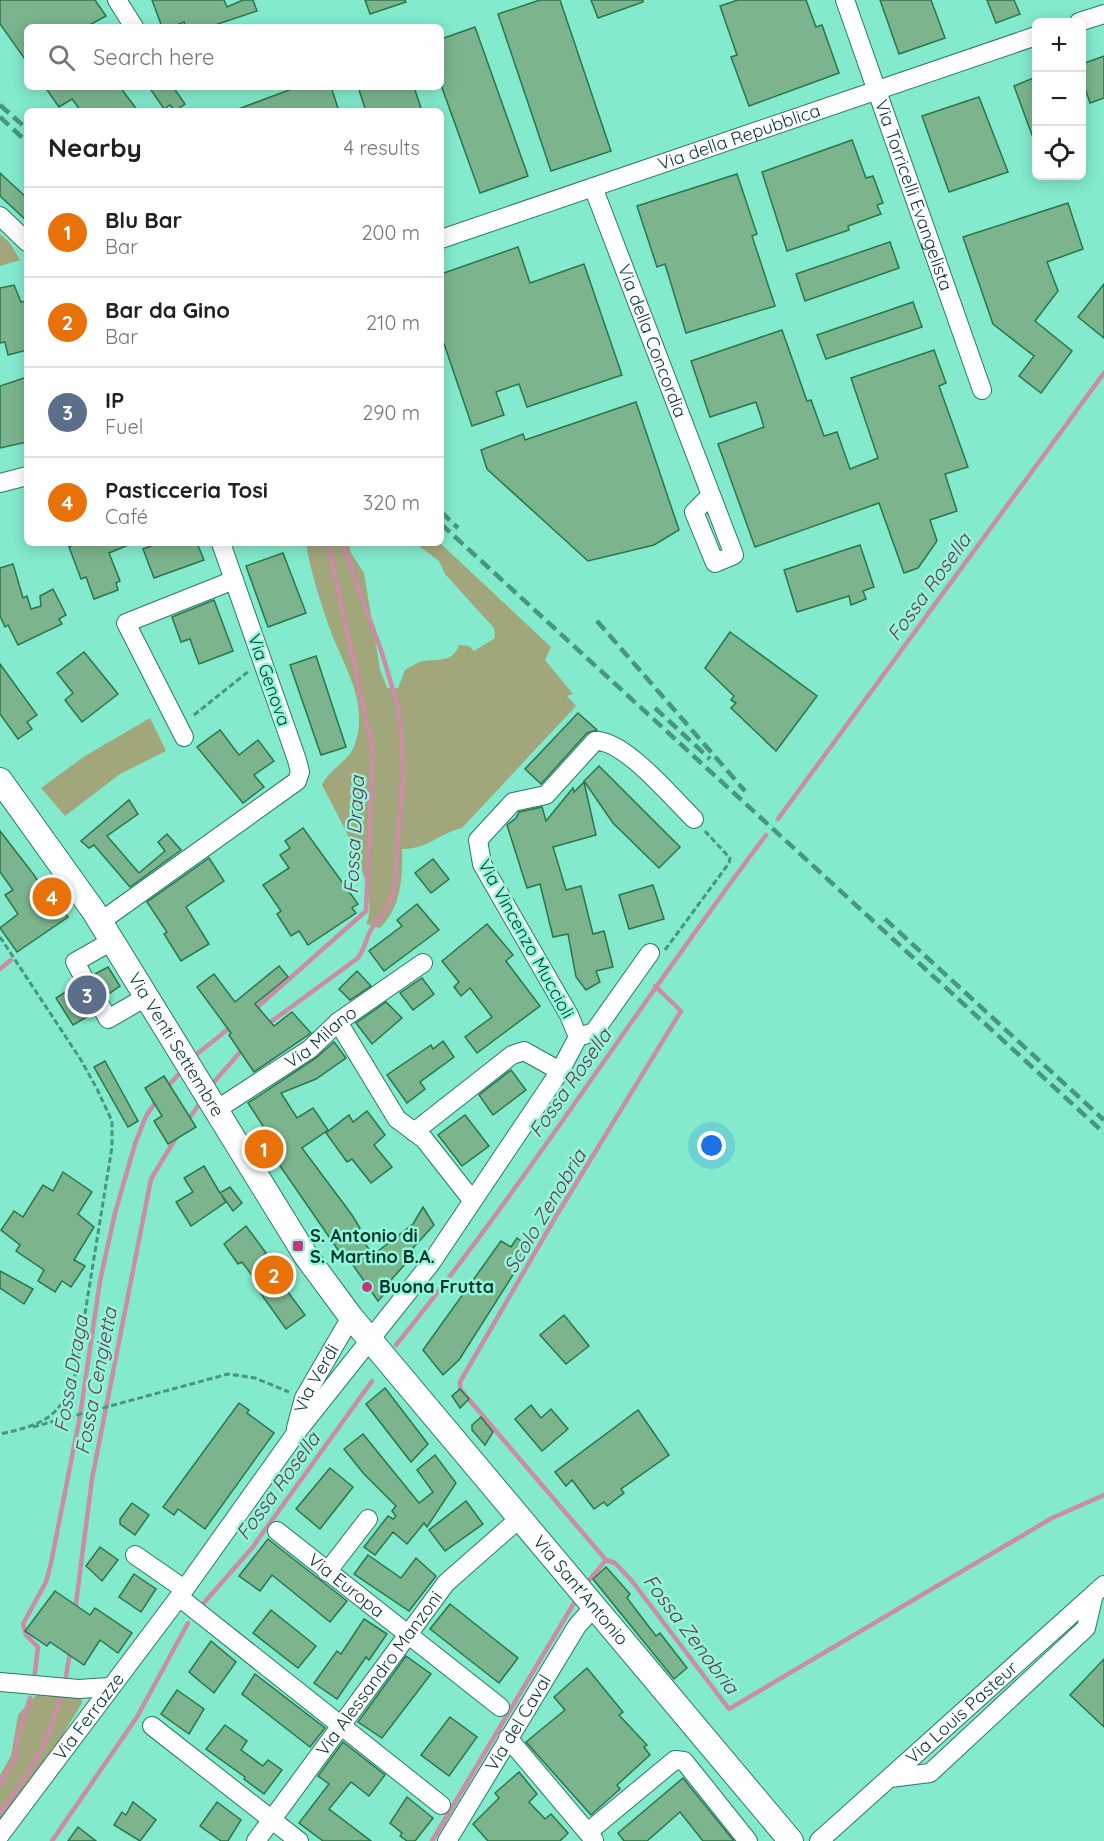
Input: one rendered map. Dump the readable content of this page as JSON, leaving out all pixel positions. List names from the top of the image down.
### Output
{
  "streets": {
    "main road": ["Via Venti Settembre", "Via Sant'Antonio"],
    "street": [
      "Via della Repubblica",
      "Via Torricelli Evangelista",
      "Via della Concordia",
      "Via Genova",
      "Via Vincenzo Muccioli",
      "Via Milano",
      "Via Verdi",
      "Via Europa",
      "Via Alessandro Manzoni",
      "Via Louis Pasteur",
      "Via Ferrazze",
      "Via del Caval"
    ]
  },
  "crossings": [
    ["Via della Repubblica", "Via Torricelli Evangelista"],
    ["Via della Repubblica", "Via della Concordia"],
    ["Via Genova", "Via Venti Settembre"],
    ["Via Vincenzo Muccioli", "Via Venti Settembre"],
    ["Via Vincenzo Muccioli", "Via Verdi"],
    ["Via Vincenzo Muccioli", "Via Sant'Antonio"],
    ["Via Milano", "Via Venti Settembre"],
    ["Via Venti Settembre", "Via Verdi"],
    ["Via Venti Settembre", "Via Sant'Antonio"],
    ["Via Verdi", "Via Sant'Antonio"],
    ["Via Verdi", "Via Ferrazze"],
    ["Via Europa", "Via Alessandro Manzoni"],
    ["Via Sant'Antonio", "Via Alessandro Manzoni"],
    ["Via Sant'Antonio", "Via del Caval"]
  ],
  "water": [
    "Fossa Rosella",
    "Fossa Draga",
    "Scolo Zenobria",
    "Fossa Cengietta",
    "Fossa Zenobria"
  ],
  "places": {
    "transit": ["S. Antonio di S. Martino B.A."],
    "other": ["Buona Frutta"]
  },
  "page": {
    "map_buttons": ["+", "−"],
    "search": "Search here",
    "heading": ["Nearby", "4 results"],
    "list": [
      {
        "mark": "1",
        "name": "Blu Bar",
        "note": "Bar",
        "value": "200 m"
      },
      {
        "mark": "2",
        "name": "Bar da Gino",
        "note": "Bar",
        "value": "210 m"
      },
      {
        "mark": "3",
        "name": "IP",
        "note": "Fuel",
        "value": "290 m"
      },
      {
        "mark": "4",
        "name": "Pasticceria Tosi",
        "note": "Café",
        "value": "320 m"
      }
    ],
    "pins": [
      "4",
      "3",
      "1",
      "2"
    ]
  }
}
